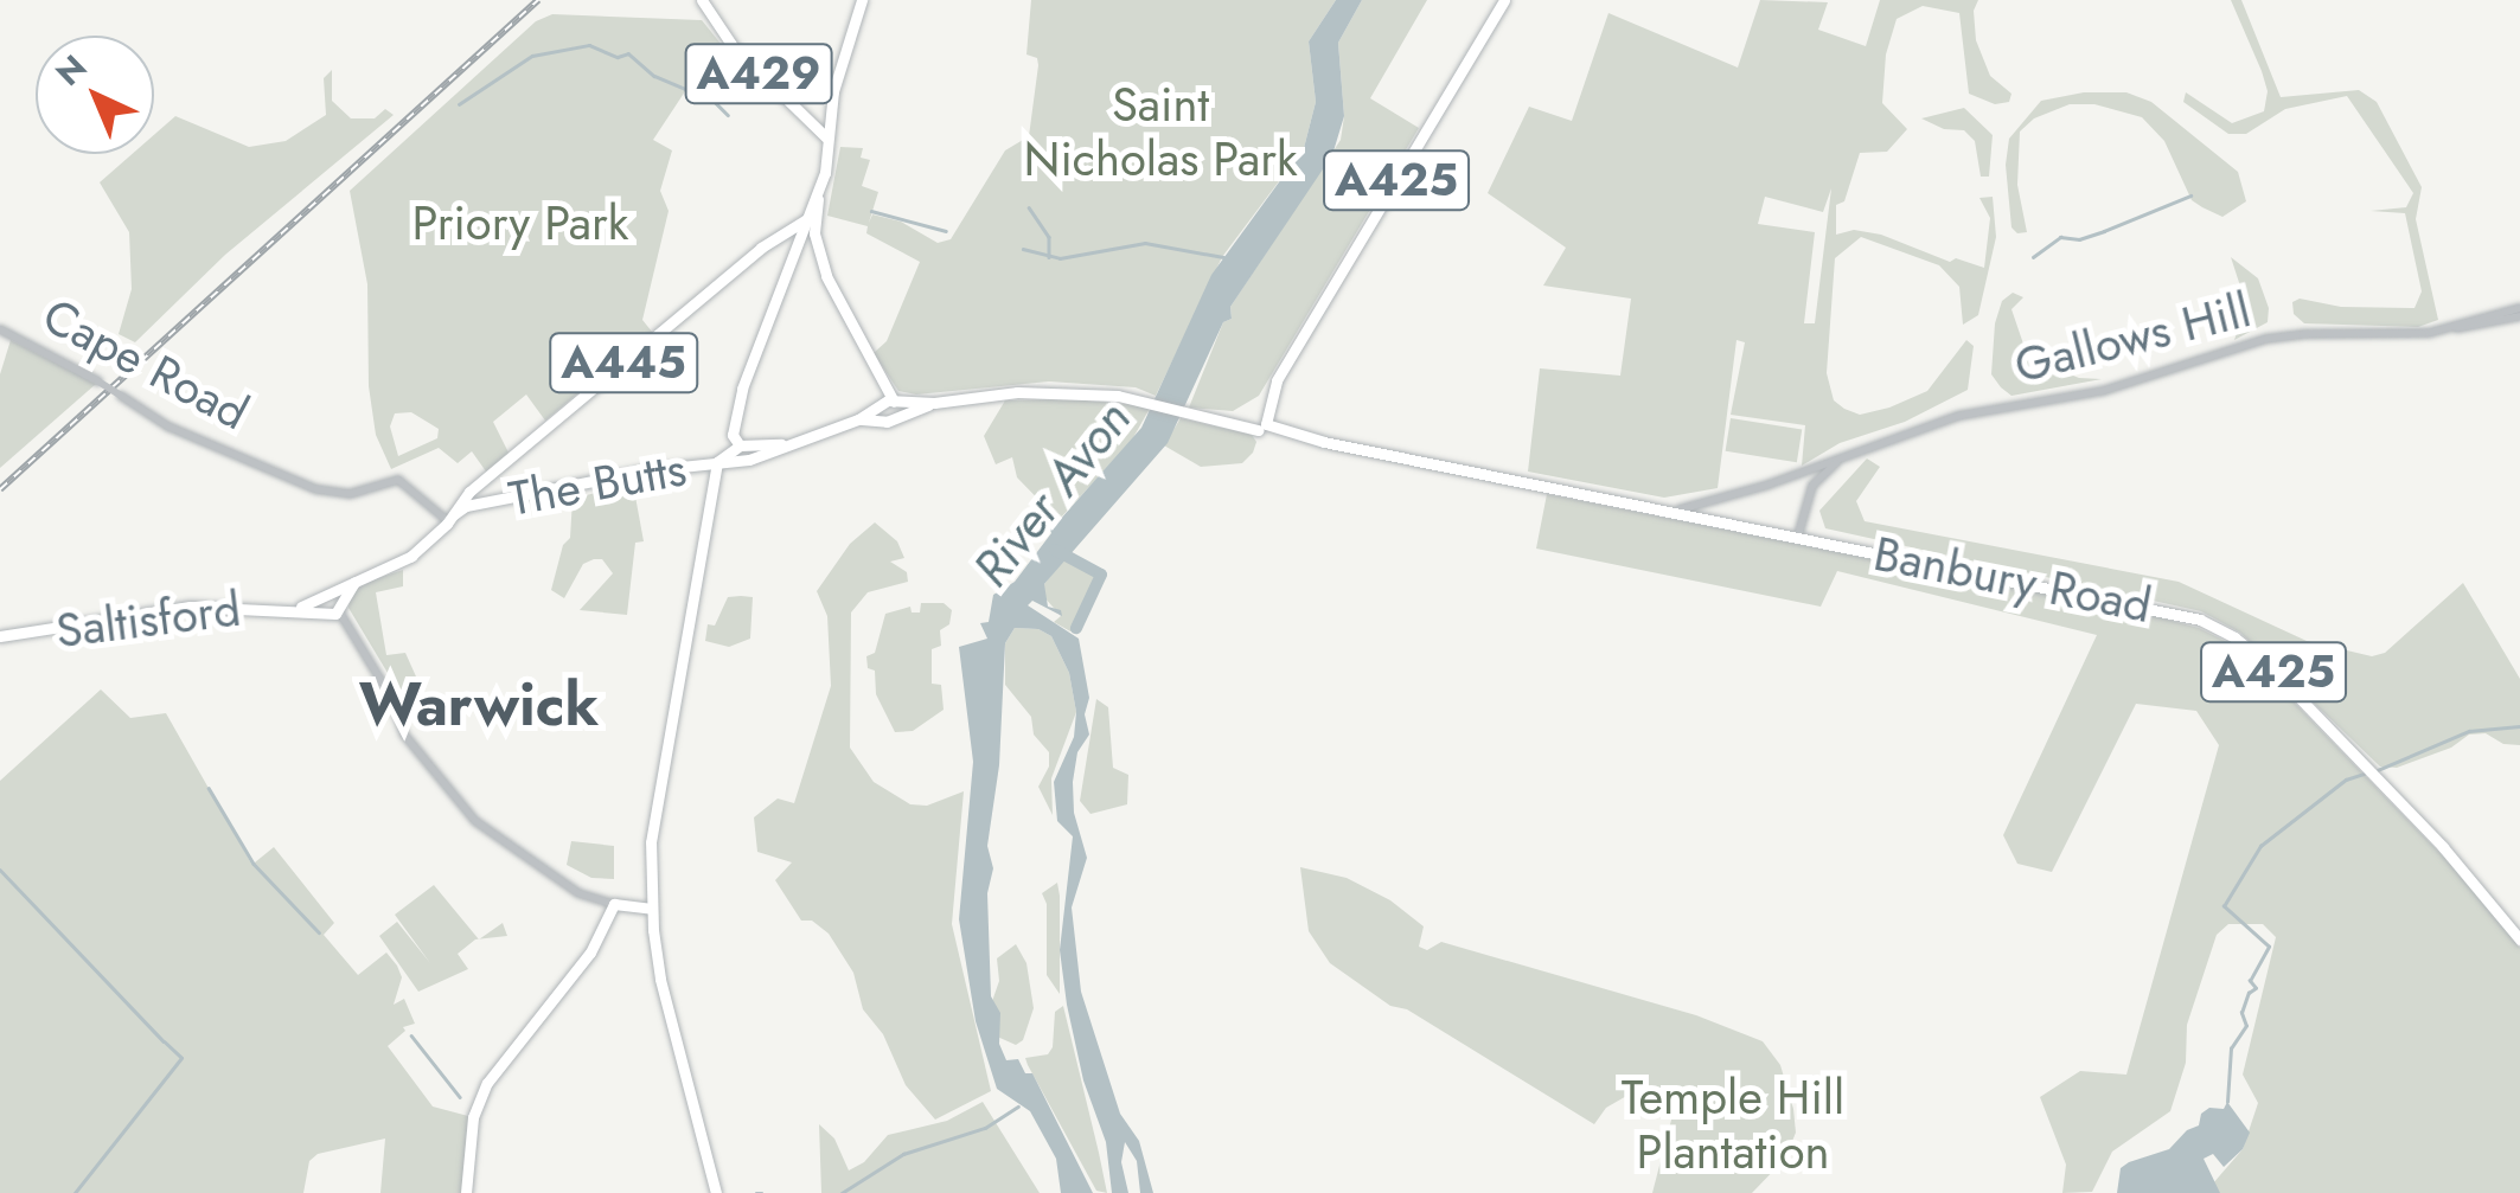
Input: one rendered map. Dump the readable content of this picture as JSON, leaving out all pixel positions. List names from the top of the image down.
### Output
{
  "streets": {
    "main road": [
      "A429",
      "A425",
      "A445",
      "The Butts",
      "Banbury Road",
      "Saltisford"
    ],
    "street": ["Gallows Hill", "Cape Road"]
  },
  "crossings": [
    ["A429", "A445"],
    ["A429", "The Butts"],
    ["A429", "Banbury Road"],
    ["A425", "Banbury Road"],
    ["Gallows Hill", "Banbury Road"],
    ["A445", "Cape Road"],
    ["A445", "The Butts"],
    ["Cape Road", "The Butts"],
    ["The Butts", "Banbury Road"]
  ],
  "districts": ["Warwick"],
  "water": ["River Avon"],
  "parks": ["Saint Nicholas Park", "Priory Park", "Temple Hill Plantation"],
  "north": "top left"
}
